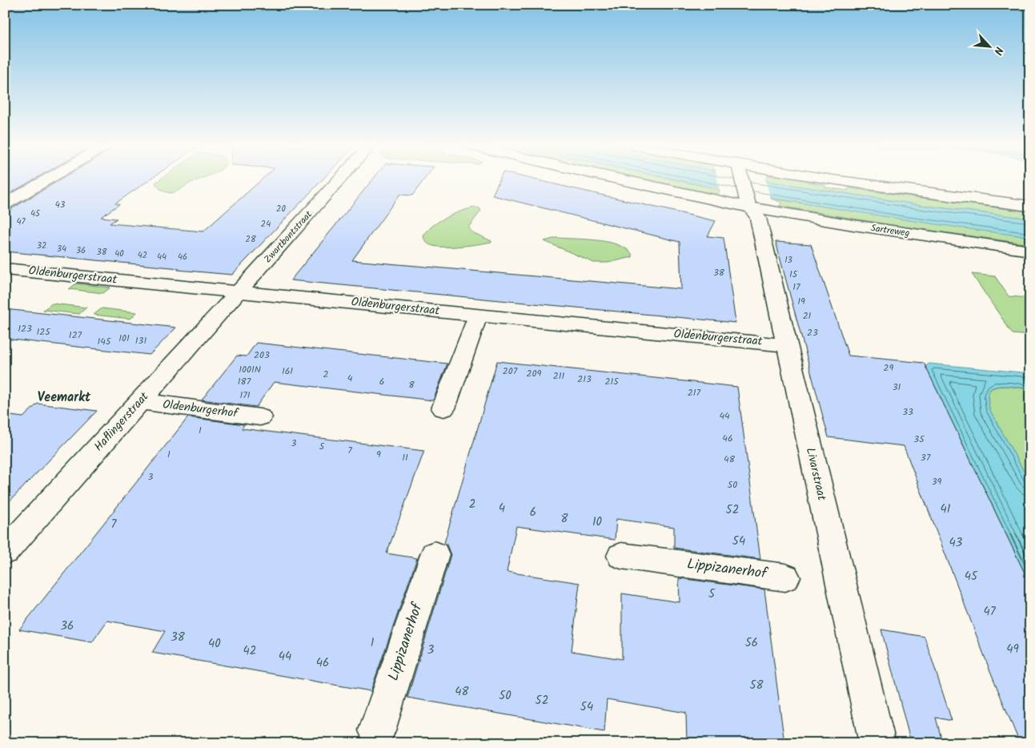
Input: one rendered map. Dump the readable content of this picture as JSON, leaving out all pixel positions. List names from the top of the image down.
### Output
{
  "streets": {
    "street": [
      "Sartreweg",
      "Zwartbontstraat",
      "Oldenburgerstraat",
      "Oldenburgerhof",
      "Haflingerstraat",
      "Livarstraat",
      "Lippizanerhof"
    ]
  },
  "crossings": [
    ["Sartreweg", "Livarstraat"],
    ["Zwartbontstraat", "Oldenburgerstraat"],
    ["Zwartbontstraat", "Haflingerstraat"],
    ["Oldenburgerstraat", "Haflingerstraat"],
    ["Oldenburgerstraat", "Livarstraat"],
    ["Oldenburgerhof", "Haflingerstraat"]
  ],
  "districts": ["Veemarkt"],
  "house_numbers": [
    "43",
    "20",
    "45",
    "47",
    "24",
    "28",
    "32",
    "34",
    "36",
    "38",
    "40",
    "42",
    "44",
    "46",
    "13",
    "38",
    "15",
    "17",
    "19",
    "21",
    "123",
    "125",
    "23",
    "127",
    "101",
    "131",
    "145",
    "203",
    "29",
    "1001N",
    "161",
    "207",
    "209",
    "2",
    "211",
    "4",
    "213",
    "187",
    "6",
    "215",
    "8",
    "31",
    "217",
    "171",
    "33",
    "44",
    "1",
    "46",
    "35",
    "3",
    "5",
    "7",
    "1",
    "9",
    "11",
    "37",
    "48",
    "3",
    "39",
    "50",
    "2",
    "4",
    "41",
    "52",
    "6",
    "8",
    "10",
    "7",
    "54",
    "43",
    "45",
    "5",
    "47",
    "36",
    "38",
    "1",
    "56",
    "40",
    "49",
    "3",
    "42",
    "44",
    "46",
    "58",
    "48",
    "50",
    "52",
    "54"
  ],
  "north": "bottom right"
}
